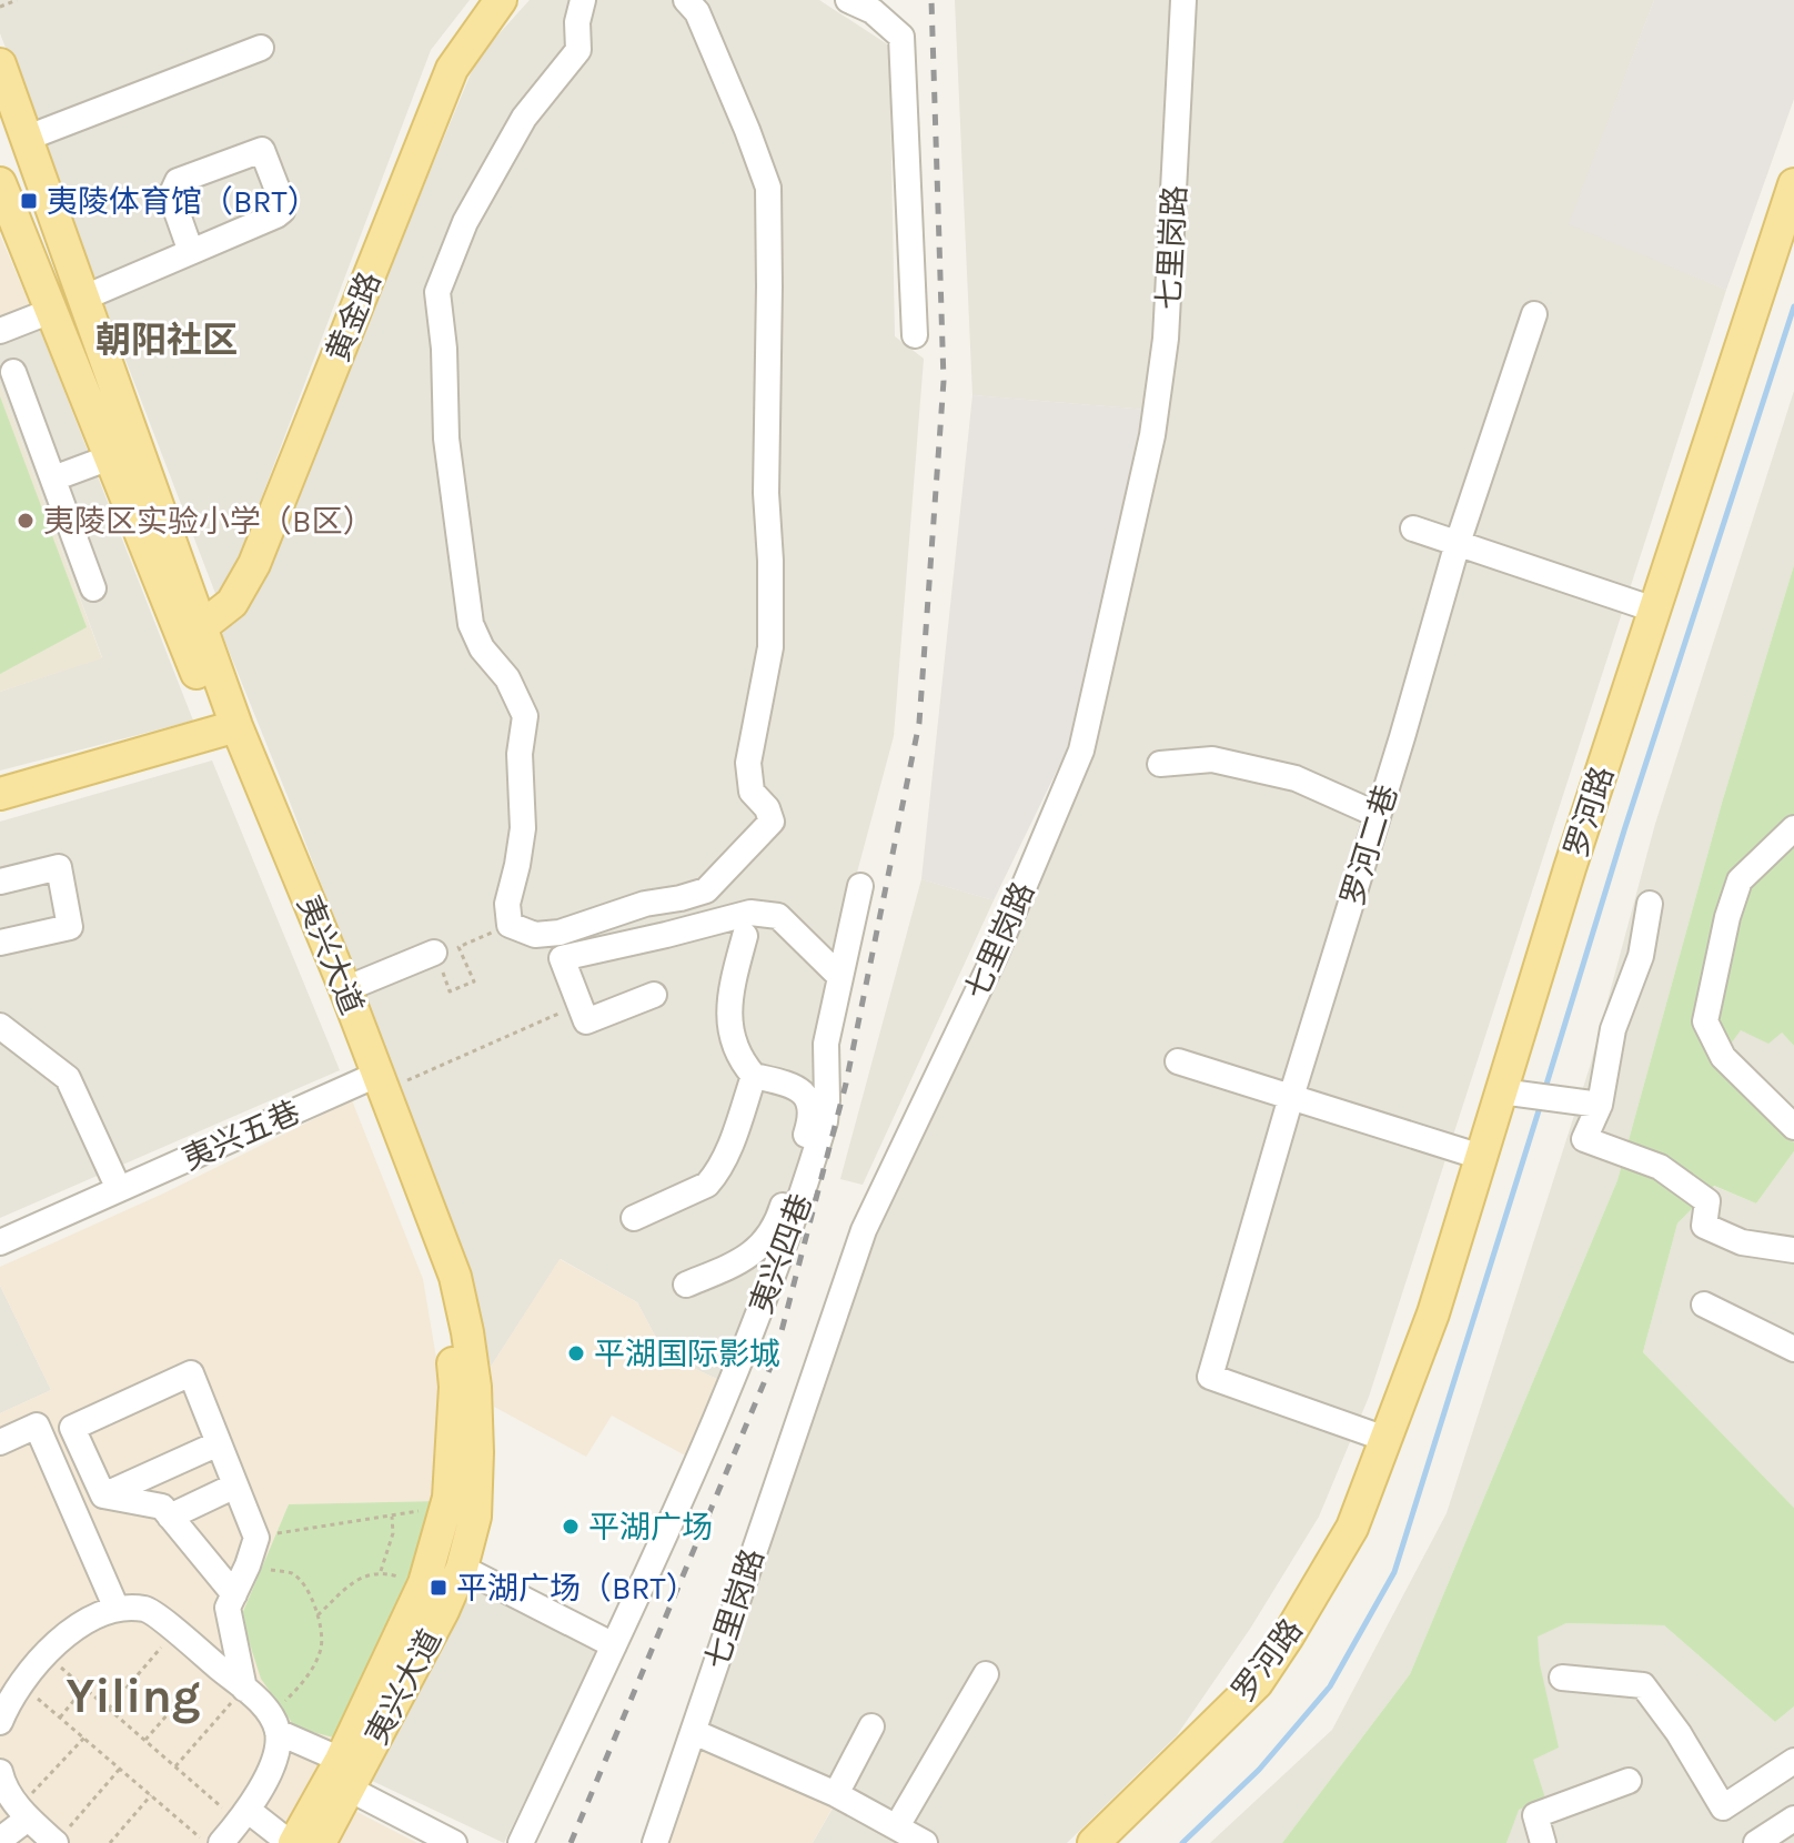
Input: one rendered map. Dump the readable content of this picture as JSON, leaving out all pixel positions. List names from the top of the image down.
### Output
{
  "streets": {
    "main road": ["黄金路", "罗河路", "夷兴大道"],
    "street": [
      "七里岗路",
      "罗河二巷",
      "夷兴五巷",
      "夷兴四巷"
    ]
  },
  "crossings": [
    ["黄金路", "夷兴大道"],
    ["罗河路", "罗河二巷"],
    ["夷兴大道", "夷兴五巷"]
  ],
  "districts": ["朝阳社区", "Yiling"],
  "places": {
    "transit": ["夷陵体育馆（BRT）", "平湖广场（BRT）"],
    "other": ["夷陵区实验小学（B区）", "平湖国际影城", "平湖广场"]
  }
}
